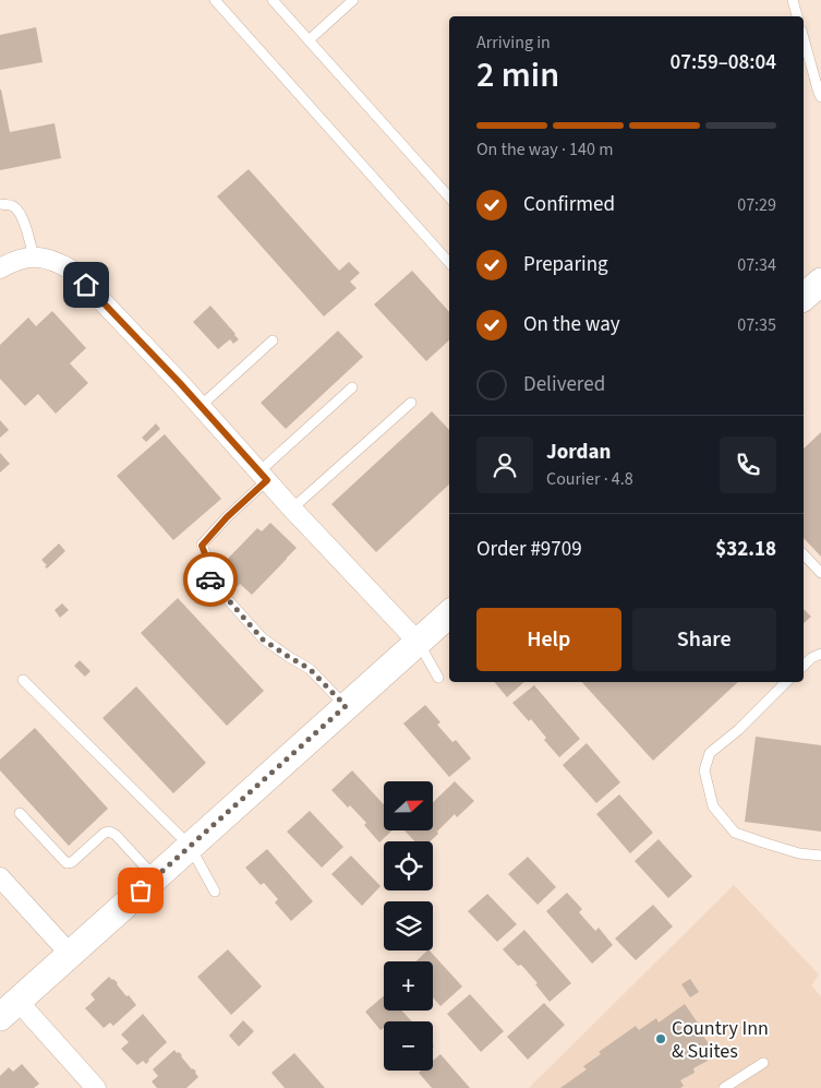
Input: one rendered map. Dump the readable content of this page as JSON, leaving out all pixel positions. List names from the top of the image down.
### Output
{
  "places": ["Country Inn & Suites"],
  "north": "right",
  "page": {
    "heading": ["2 min", "Arriving in", "07:59–08:04"],
    "panel": [
      "Jordan",
      "Courier · 4.8",
      "Order #9709",
      "$32.18"
    ],
    "bar": "On the way · 140 m",
    "list": [
      ["Confirmed", "07:29"],
      ["Preparing", "07:34"],
      ["On the way", "07:35"],
      "Delivered"
    ],
    "buttons": ["Help", "Share"],
    "map_buttons": ["+", "−"]
  }
}
